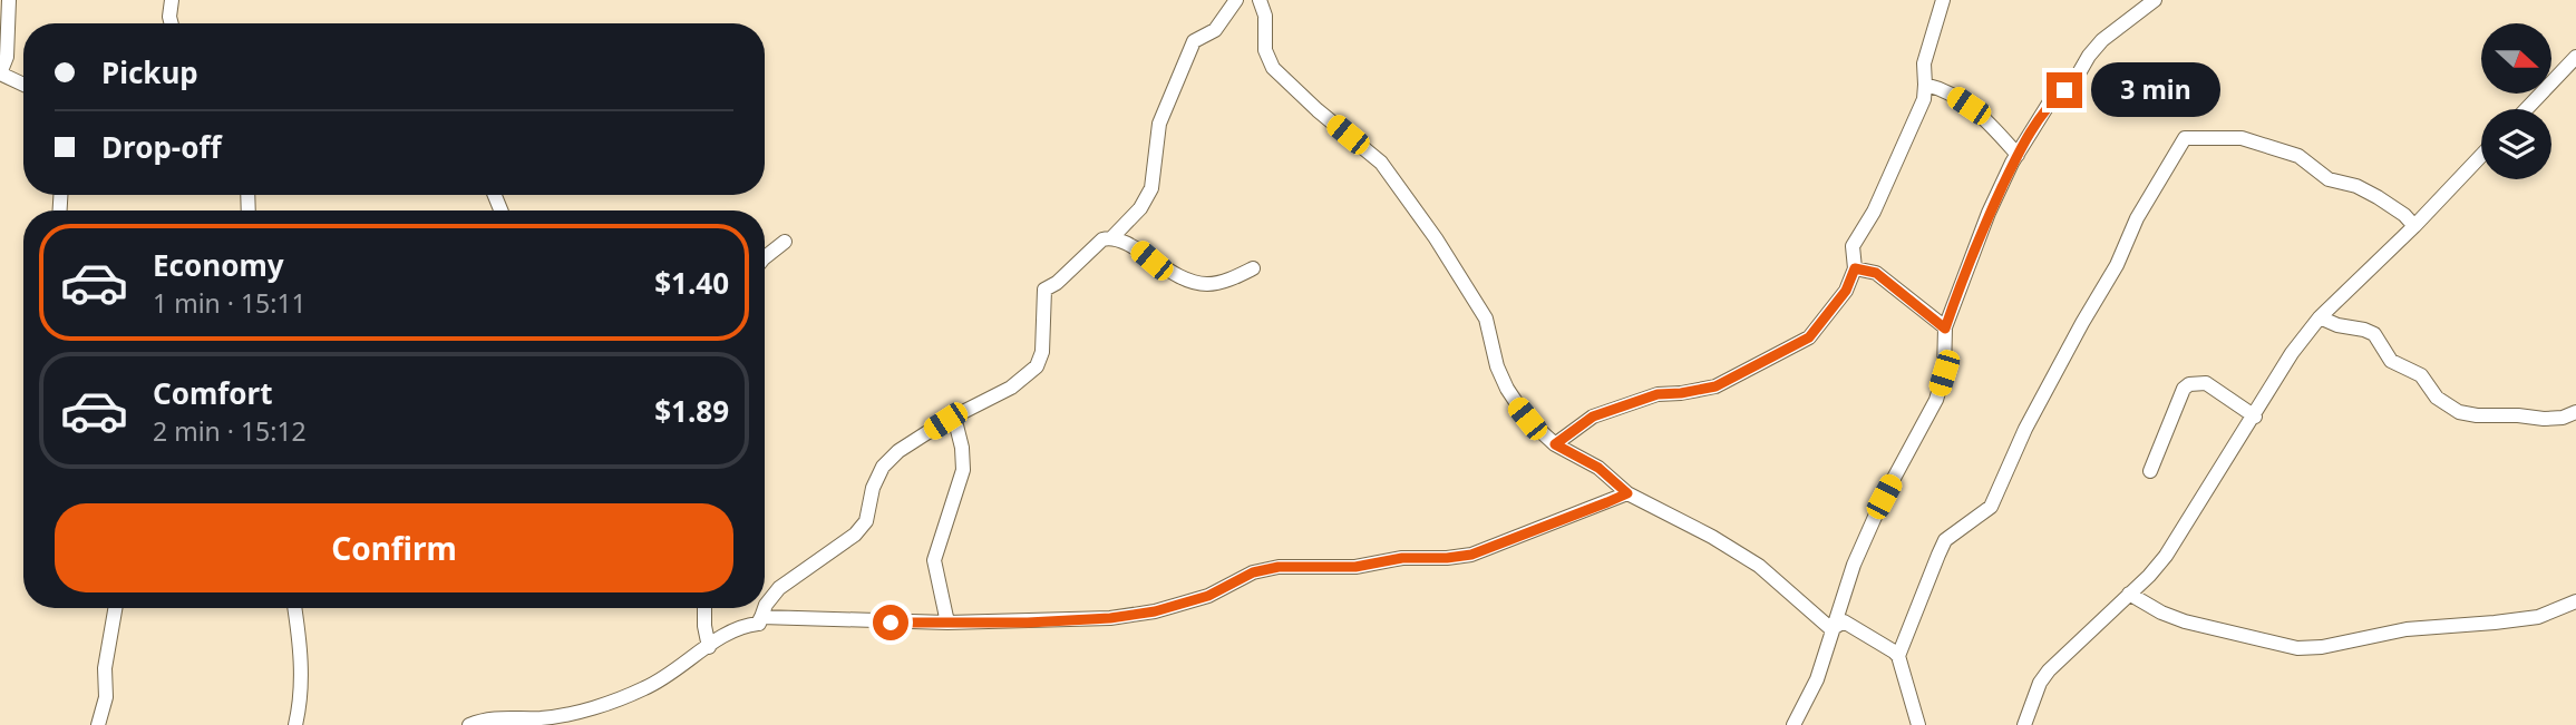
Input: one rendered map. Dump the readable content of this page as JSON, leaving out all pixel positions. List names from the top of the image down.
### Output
{
  "north": "right",
  "page": {
    "banner": ["Pickup", "Drop-off"],
    "bubble": "3 min",
    "list": [
      {
        "name": "Economy",
        "note": "1 min · 15:11",
        "value": "$1.40"
      },
      {
        "name": "Comfort",
        "note": "2 min · 15:12",
        "value": "$1.89"
      }
    ],
    "buttons": "Confirm"
  }
}
